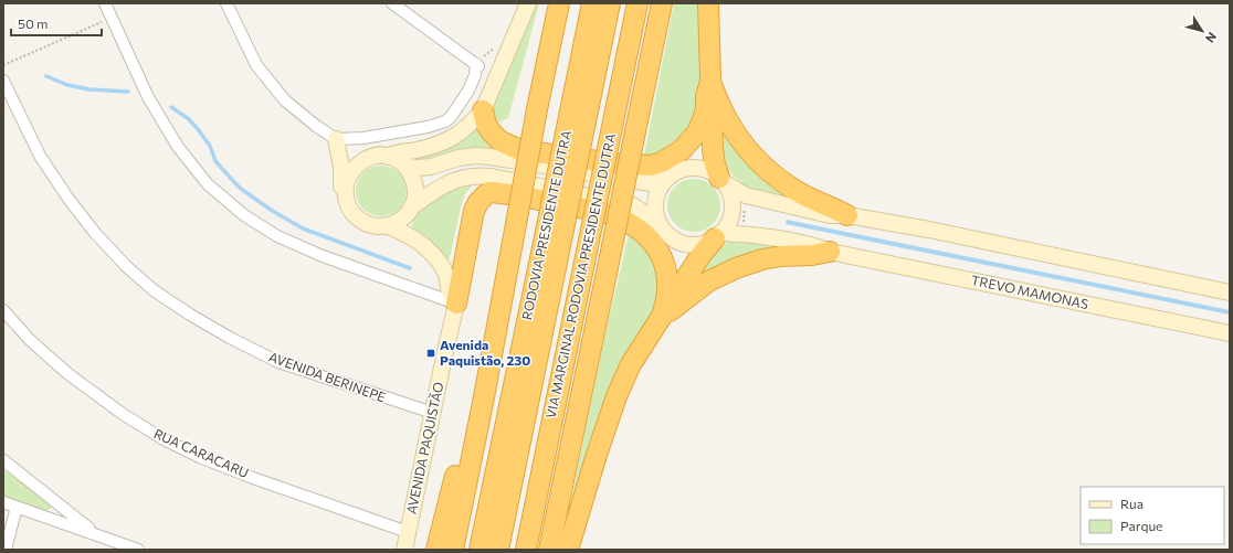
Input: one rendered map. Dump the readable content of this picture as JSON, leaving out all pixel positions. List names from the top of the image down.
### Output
{
  "streets": {
    "highway": ["RODOVIA PRESIDENTE DUTRA", "VIA MARGINAL RODOVIA PRESIDENTE DUTRA"],
    "main road": ["TREVO MAMONAS", "AVENIDA PAQUISTÃO"],
    "street": ["AVENIDA BERINEPE", "RUA CARACARU"]
  },
  "crossings": [
    ["AVENIDA BERINEPE", "AVENIDA PAQUISTÃO"],
    ["AVENIDA PAQUISTÃO", "RUA CARACARU"]
  ],
  "places": {
    "transit": ["Avenida Paquistão, 230"]
  },
  "legend": ["Rua", "Parque"],
  "scale_bar": "50 m",
  "north": "bottom right"
}
